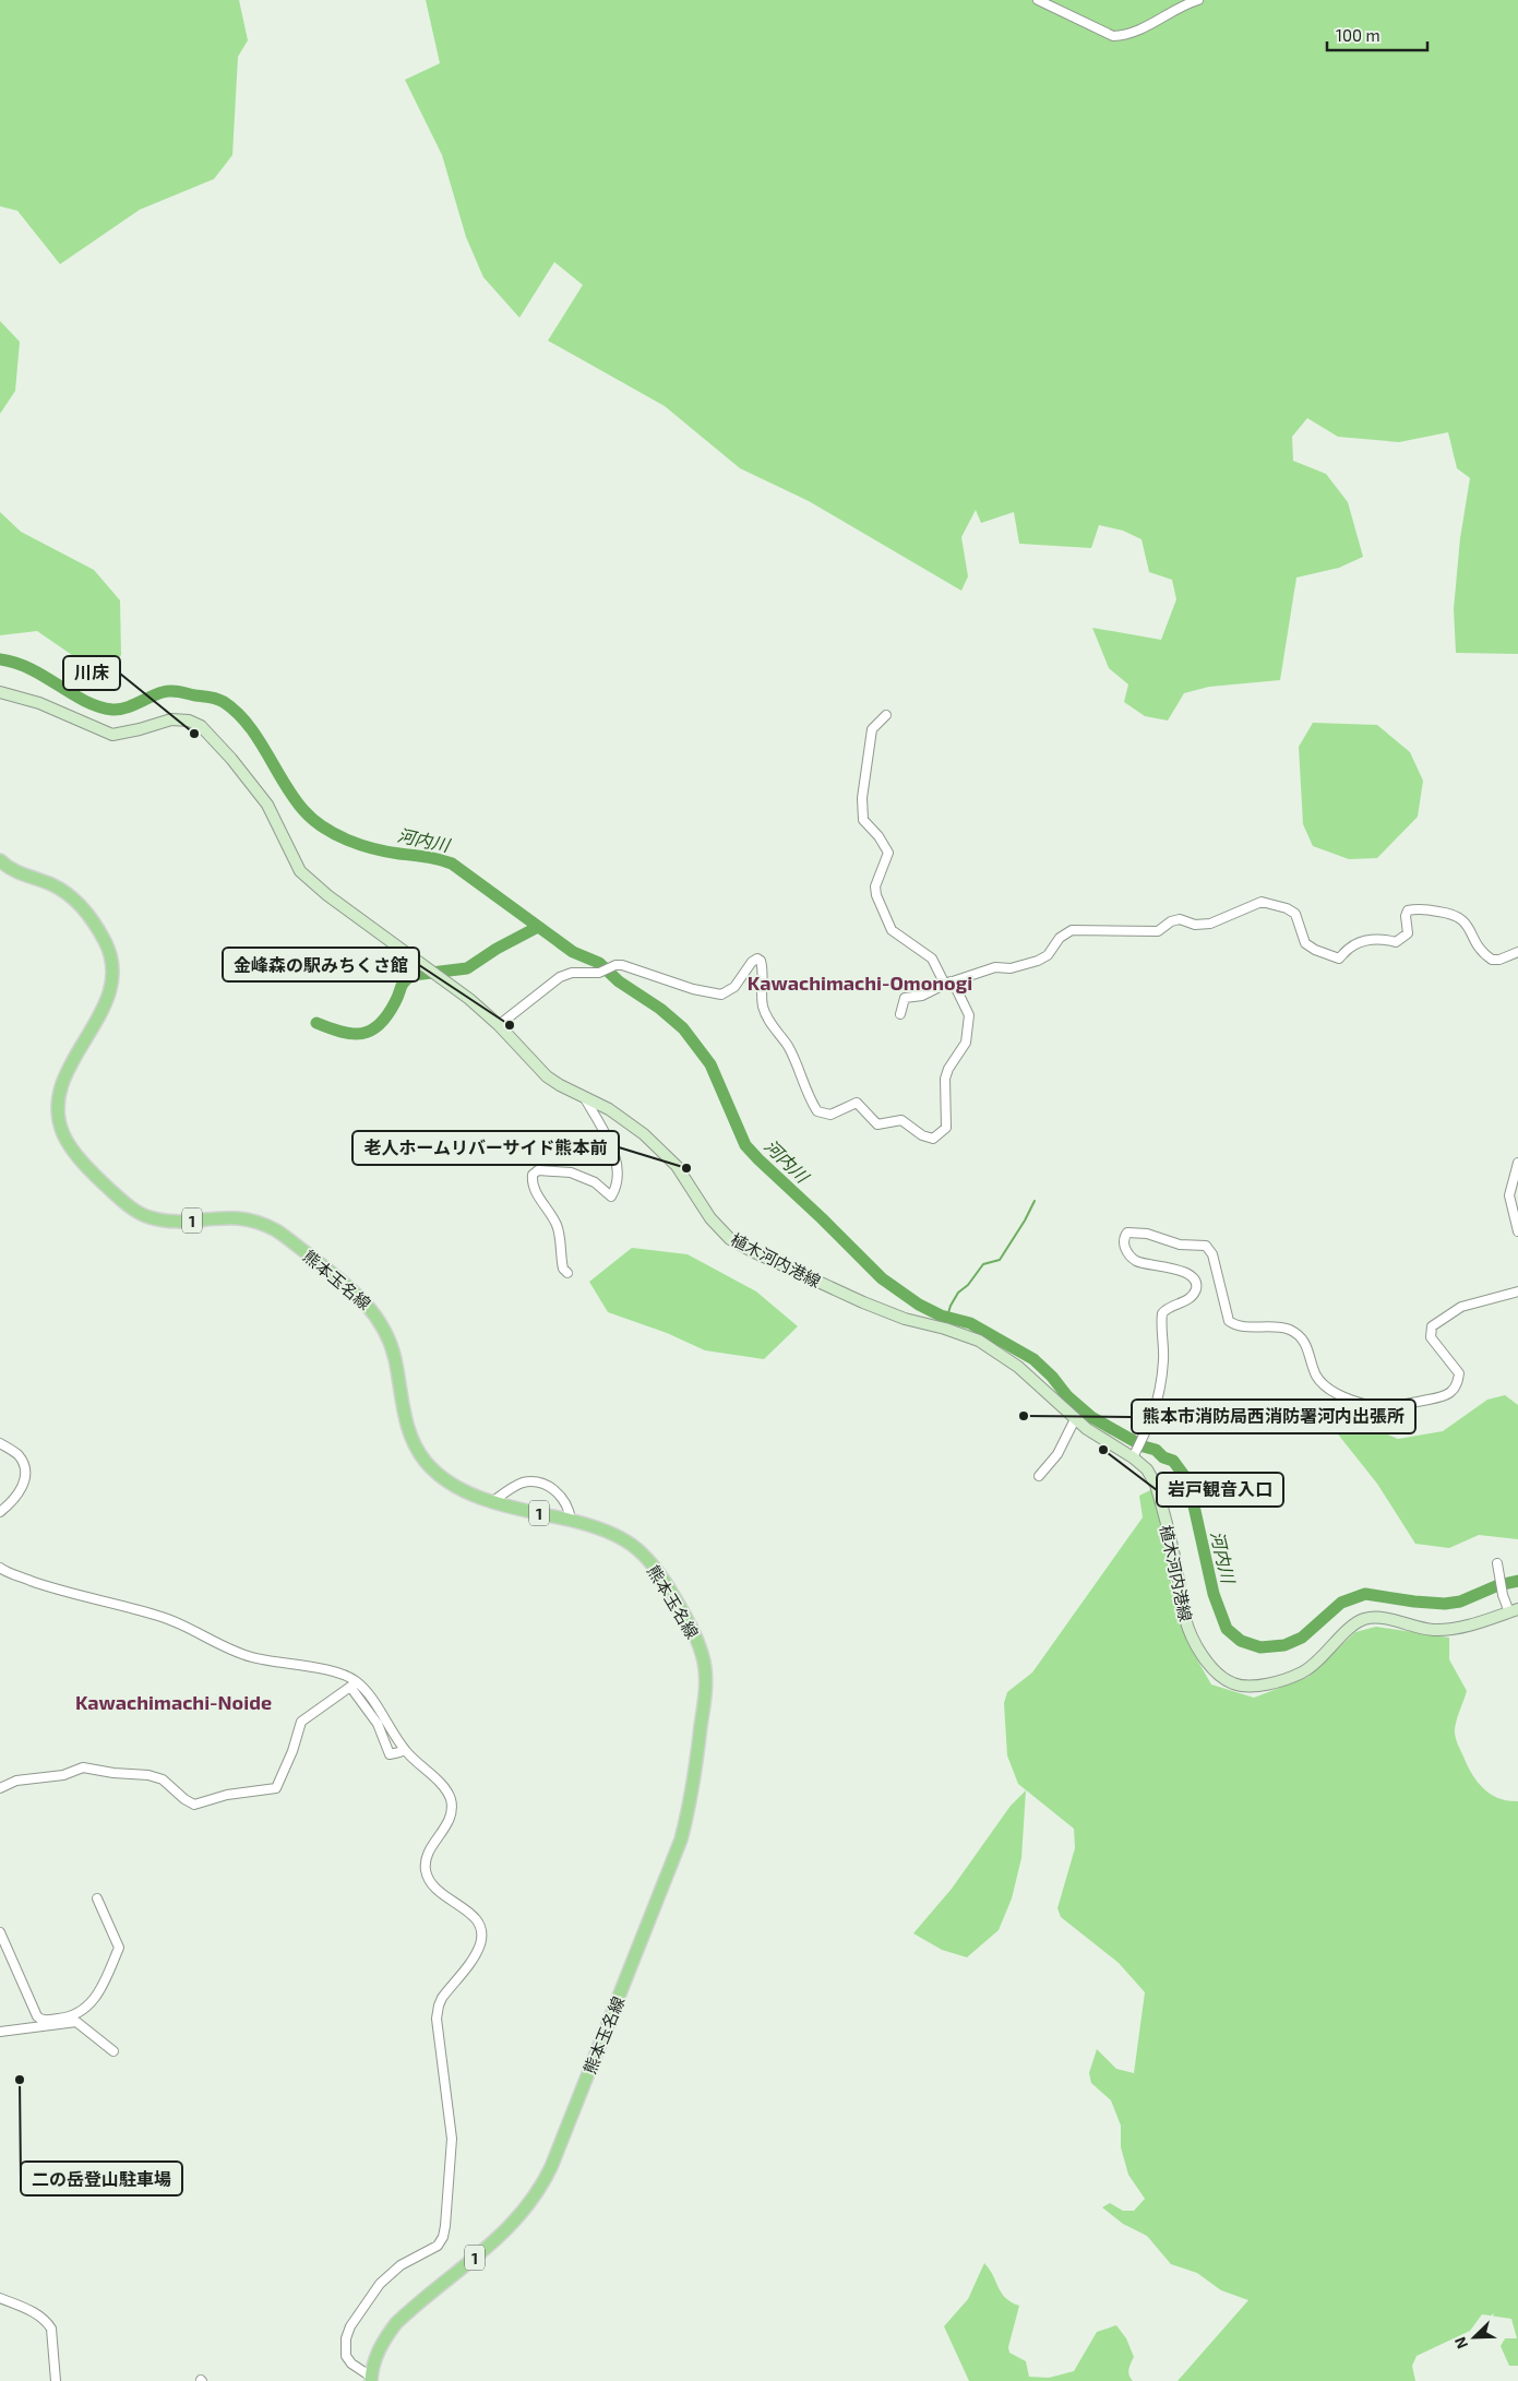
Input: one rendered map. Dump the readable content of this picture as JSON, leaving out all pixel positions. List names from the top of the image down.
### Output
{
  "streets": {
    "main road": ["1", "植木河内港線", "熊本玉名線"]
  },
  "districts": ["Kawachimachi-Omonogi", "Kawachimachi-Noide"],
  "water": ["河内川"],
  "places": [
    "川床",
    "金峰森の駅みちくさ館",
    "老人ホームリバーサイド熊本前",
    "熊本市消防局西消防署河内出張所",
    "岩戸観音入口",
    "二の岳登山駐車場"
  ],
  "scale_bar": "100 m",
  "north": "bottom left"
}
